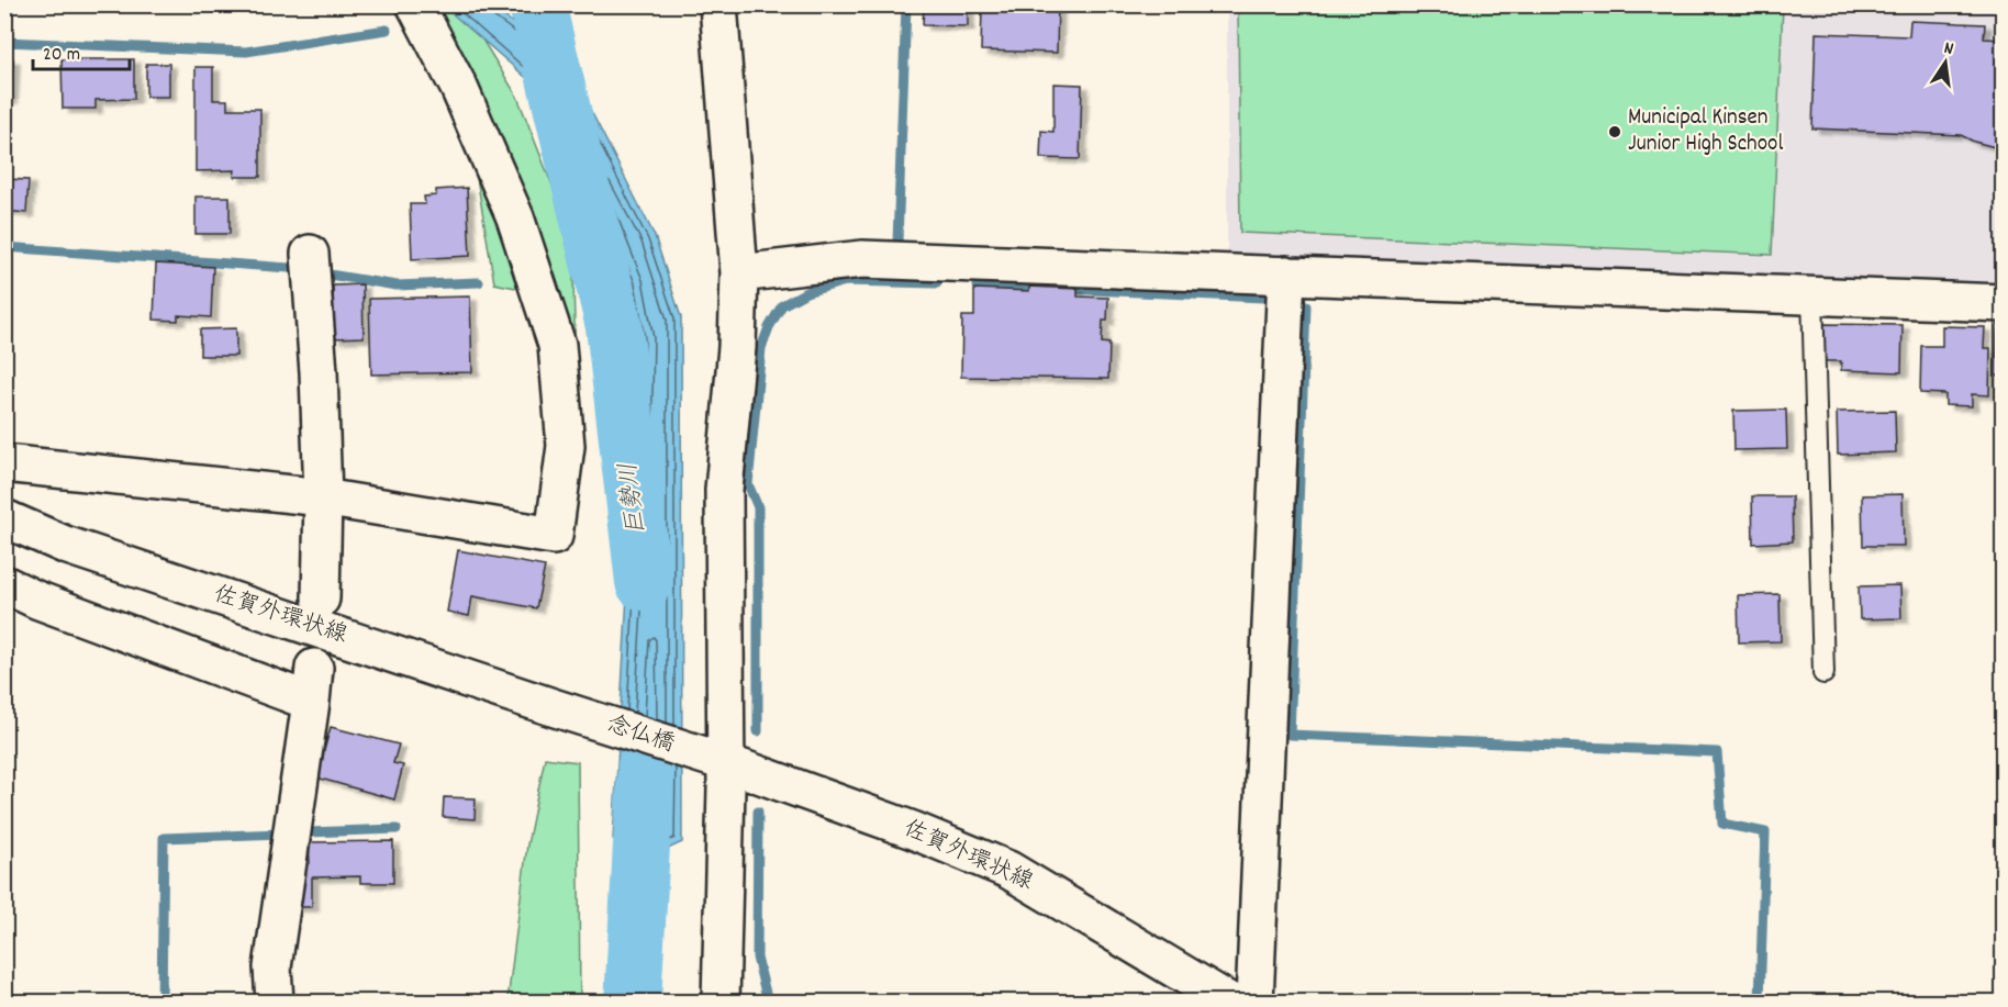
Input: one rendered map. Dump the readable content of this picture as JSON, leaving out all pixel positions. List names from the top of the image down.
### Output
{
  "streets": {
    "street": ["佐賀外環状線", "念仏橋"]
  },
  "crossings": [
    ["佐賀外環状線", "念仏橋"]
  ],
  "water": ["巨勢川"],
  "places": ["Municipal Kinsen Junior High School"],
  "scale_bar": "20 m",
  "north": "top"
}
